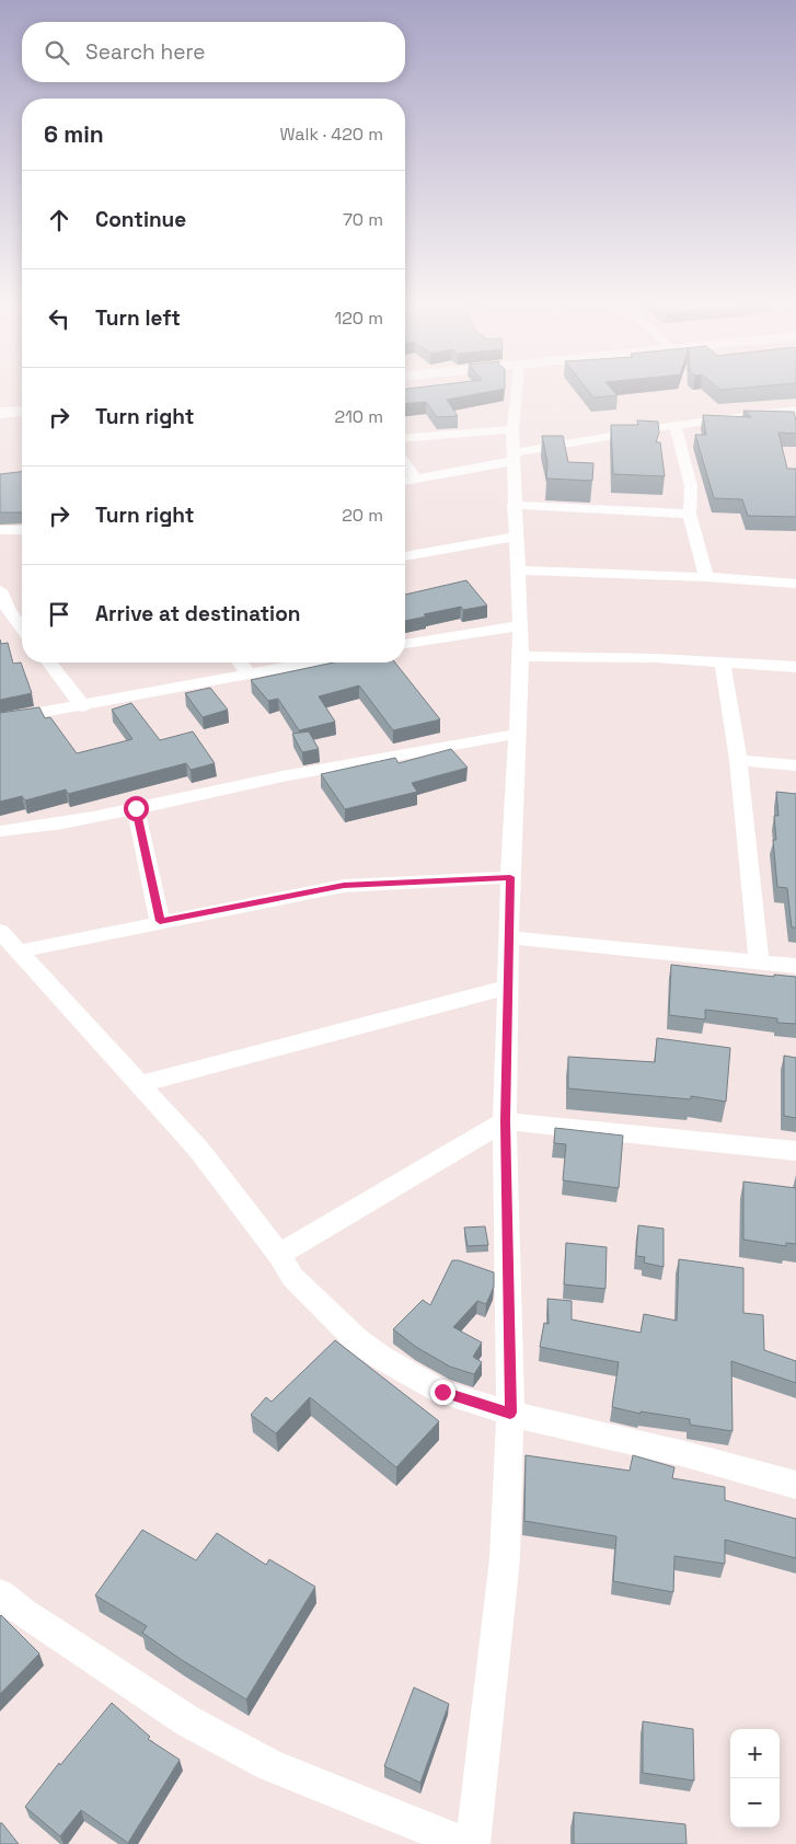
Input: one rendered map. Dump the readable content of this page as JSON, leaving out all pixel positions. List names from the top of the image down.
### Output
{
  "page": {
    "search": "Search here",
    "heading": ["6 min", "Walk · 420 m"],
    "list": [
      ["Continue", "70 m"],
      ["Turn left", "120 m"],
      ["Turn right", "210 m"],
      ["Turn right", "20 m"],
      "Arrive at destination"
    ],
    "map_buttons": ["+", "−"]
  }
}
